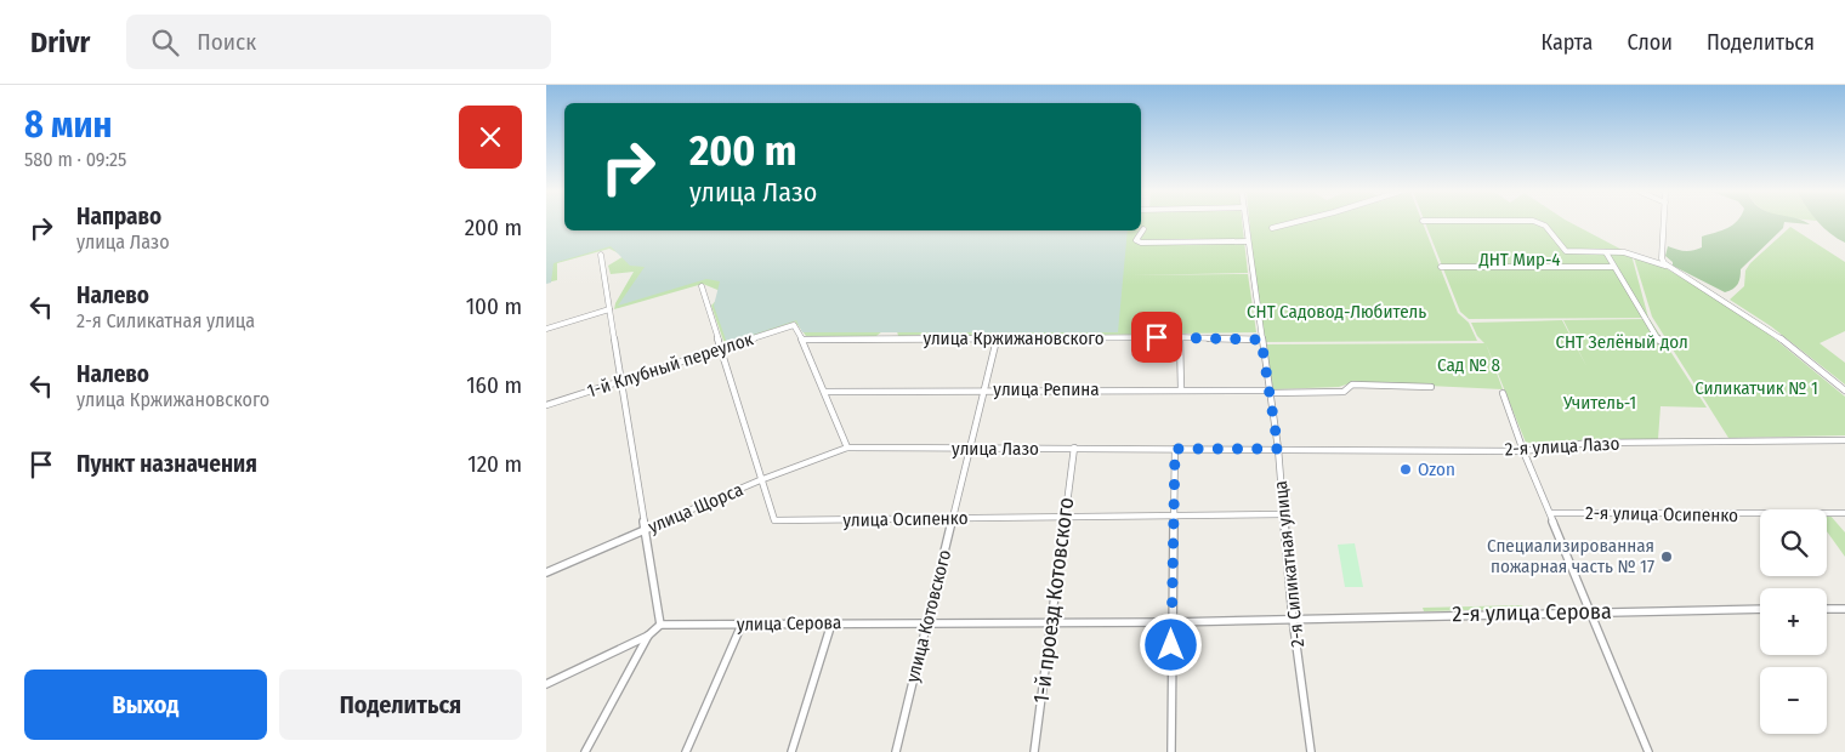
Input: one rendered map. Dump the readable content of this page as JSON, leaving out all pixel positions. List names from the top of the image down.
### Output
{
  "streets": {
    "street": [
      "улица Кржижановского",
      "1-й Клубный переулок",
      "улица Репина",
      "2-я улица Лазо",
      "улица Лазо",
      "улица Щорса",
      "2-я улица Осипенко",
      "улица Осипенко",
      "2-я Силикатная улица",
      "1-й проезд Котовского",
      "2-я улица Серова",
      "улица Котовского",
      "улица Серова"
    ]
  },
  "crossings": [
    ["улица Кржижановского", "1-й Клубный переулок"],
    ["улица Кржижановского", "2-я Силикатная улица"],
    ["улица Кржижановского", "улица Котовского"],
    ["1-й Клубный переулок", "улица Осипенко"],
    ["улица Репина", "2-я Силикатная улица"],
    ["улица Репина", "улица Котовского"],
    ["2-я улица Лазо", "улица Лазо"],
    ["2-я улица Лазо", "2-я Силикатная улица"],
    ["улица Лазо", "улица Щорса"],
    ["улица Лазо", "2-я Силикатная улица"],
    ["улица Лазо", "1-й проезд Котовского"],
    ["улица Лазо", "улица Котовского"],
    ["улица Щорса", "улица Осипенко"],
    ["улица Осипенко", "2-я Силикатная улица"],
    ["улица Осипенко", "1-й проезд Котовского"],
    ["улица Осипенко", "улица Котовского"],
    ["2-я Силикатная улица", "2-я улица Серова"],
    ["2-я Силикатная улица", "улица Серова"],
    ["1-й проезд Котовского", "улица Серова"],
    ["2-я улица Серова", "улица Серова"],
    ["улица Котовского", "улица Серова"]
  ],
  "parks": [
    "ДНТ Мир-4",
    "СНТ Садовод-Любитель",
    "СНТ Зелёный дол",
    "Сад № 8",
    "Силикатчик № 1",
    "Учитель-1"
  ],
  "places": ["Ozon", "Специализированная пожарная часть № 17"],
  "page": {
    "header": "Drivr",
    "search": "Поиск",
    "nav": ["Карта", "Слои", "Поделиться"],
    "heading": ["8 мин", "580 m · 09:25"],
    "turn": ["200 m", "улица Лазо"],
    "list": [
      {
        "name": "Направо",
        "note": "улица Лазо",
        "value": "200 m"
      },
      {
        "name": "Налево",
        "note": "2-я Силикатная улица",
        "value": "100 m"
      },
      {
        "name": "Налево",
        "note": "улица Кржижановского",
        "value": "160 m"
      },
      {
        "name": "Пункт назначения",
        "value": "120 m"
      }
    ],
    "map_buttons": ["+", "−"],
    "buttons": ["Выход", "Поделиться"]
  }
}
